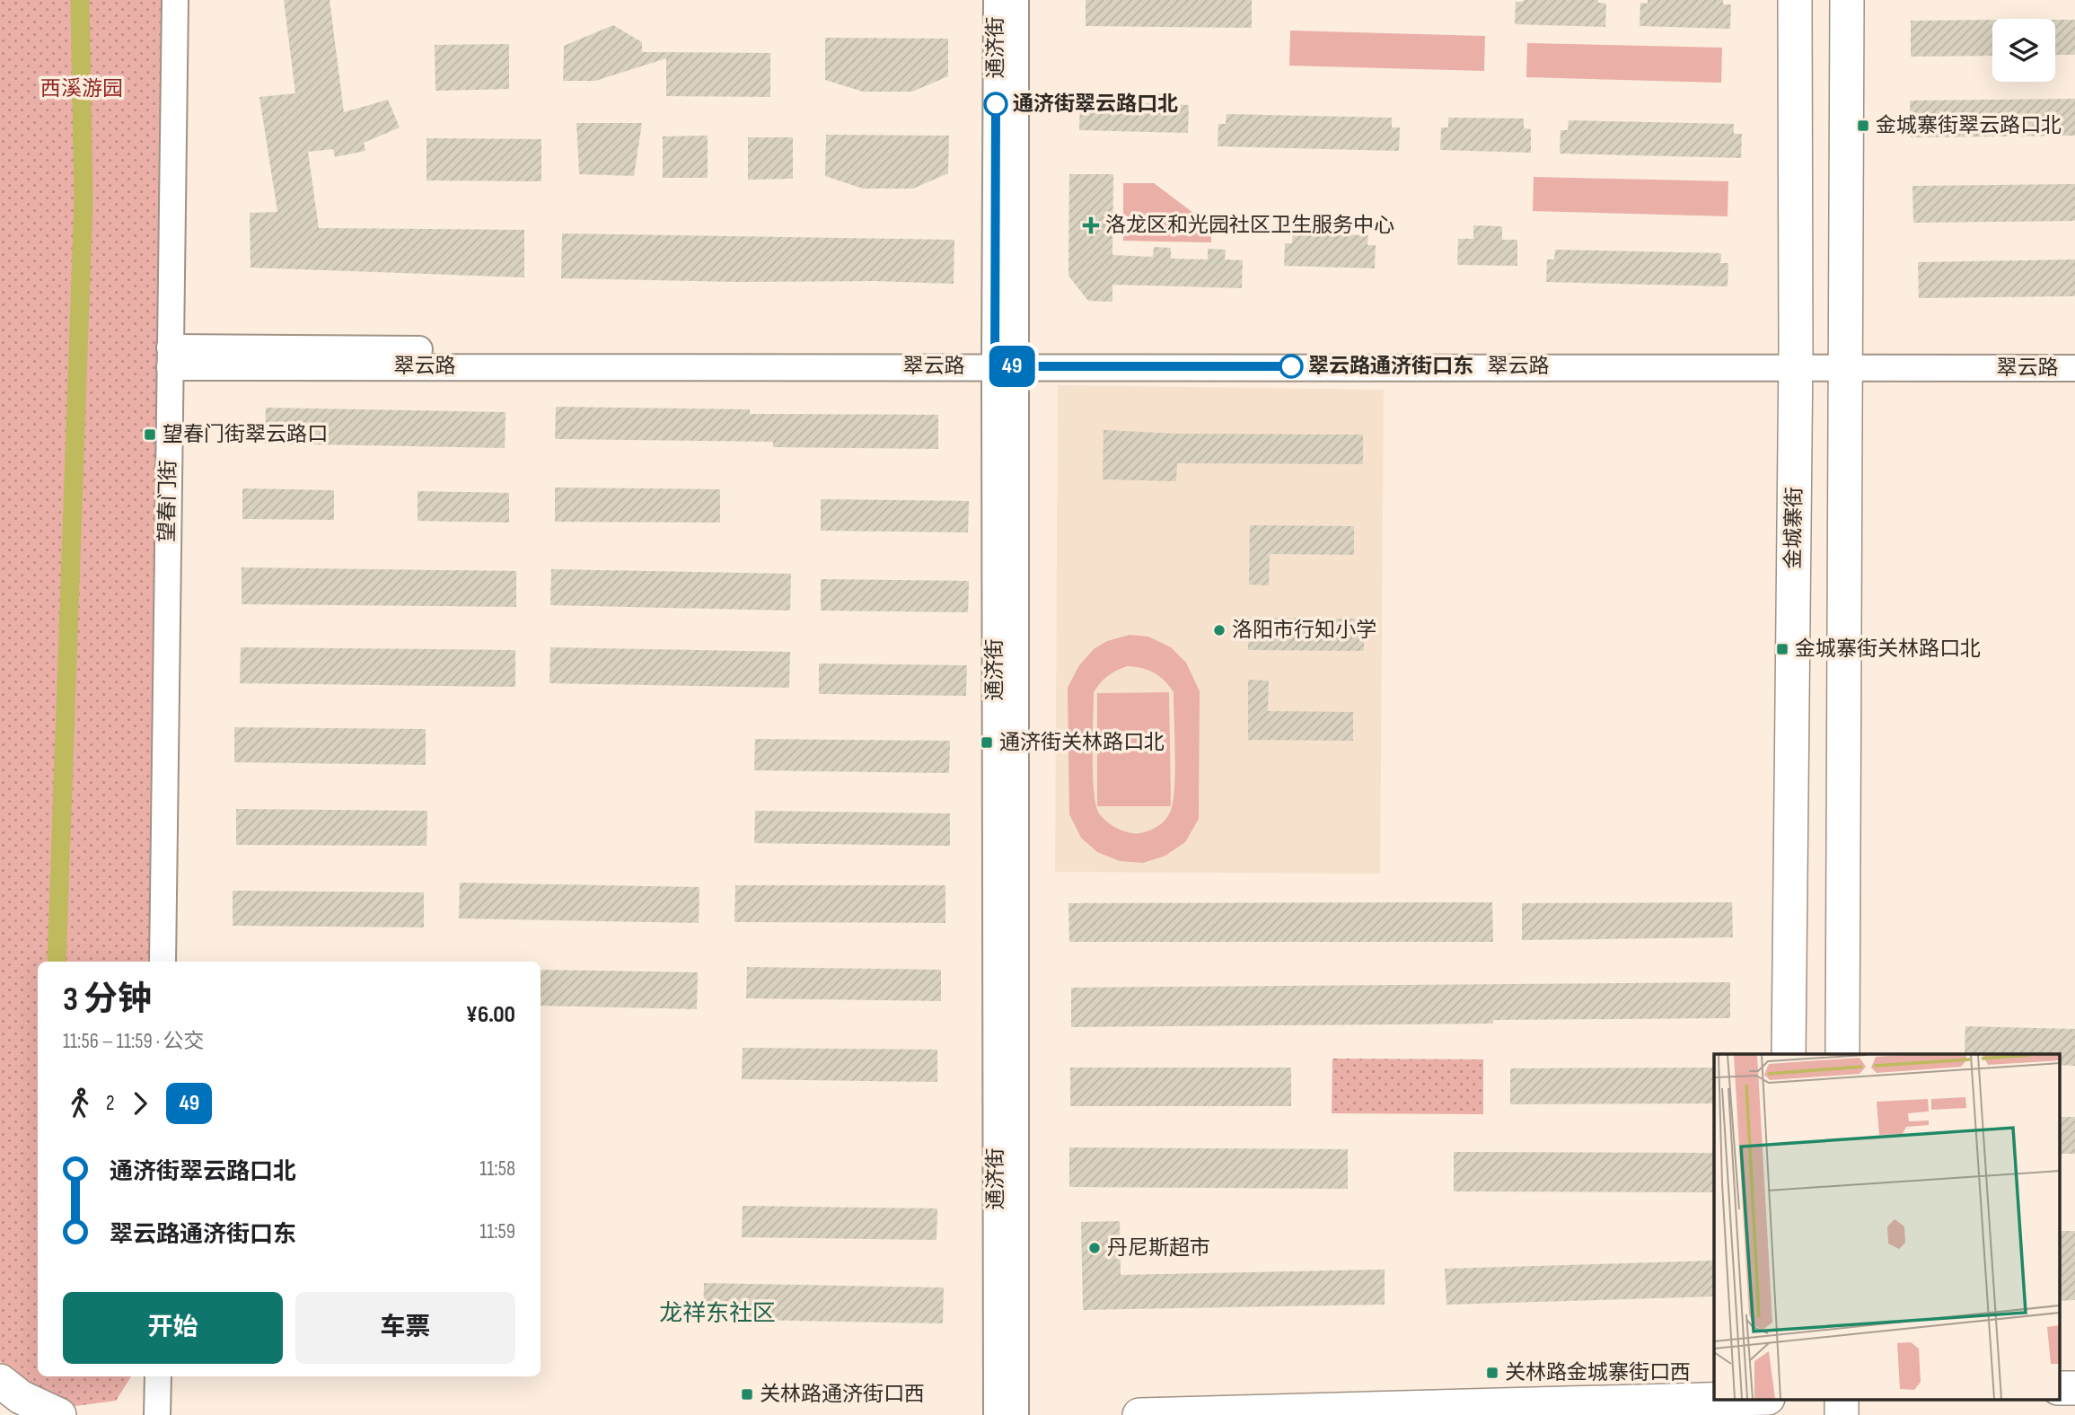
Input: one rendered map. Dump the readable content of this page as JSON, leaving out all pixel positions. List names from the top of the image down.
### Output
{
  "streets": {
    "main road": ["金城寨街"],
    "street": ["通济街", "翠云路", "望春门街"]
  },
  "crossings": [
    ["通济街", "翠云路"],
    ["翠云路", "望春门街"],
    ["翠云路", "金城寨街"]
  ],
  "districts": ["龙祥东社区"],
  "parks": ["西溪游园"],
  "places": {
    "other": [
      "通济街翠云路口北",
      "翠云路通济街口东",
      "洛阳市行知小学",
      "丹尼斯超市"
    ],
    "transit": [
      "金城寨街翠云路口北",
      "望春门街翠云路口",
      "金城寨街关林路口北",
      "通济街关林路口北",
      "关林路金城寨街口西",
      "关林路通济街口西"
    ],
    "health": ["洛龙区和光园社区卫生服务中心"]
  },
  "lines": ["bus line 49"],
  "page": {
    "on_map": "49",
    "heading": ["3 分钟", "11:56 – 11:59 · 公交", "¥6.00"],
    "legs": ["2", "49"],
    "list": [
      {
        "name": "通济街翠云路口北",
        "value": "11:58"
      },
      {
        "name": "翠云路通济街口东",
        "value": "11:59"
      }
    ],
    "buttons": ["开始", "车票"]
  }
}
